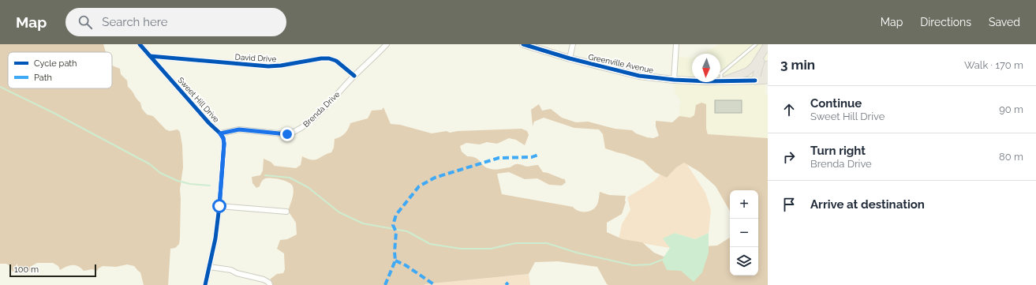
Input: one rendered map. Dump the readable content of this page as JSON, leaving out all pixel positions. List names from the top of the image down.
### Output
{
  "streets": {
    "main road": ["Greenville Avenue"],
    "street": ["David Drive", "Sweet Hill Drive", "Brenda Drive"]
  },
  "crossings": [
    ["David Drive", "Sweet Hill Drive"],
    ["David Drive", "Brenda Drive"],
    ["Sweet Hill Drive", "Brenda Drive"]
  ],
  "legend": ["Cycle path", "Path"],
  "scale_bar": "100 m",
  "north": "bottom",
  "page": {
    "header": "Map",
    "search": "Search here",
    "nav": ["Map", "Directions", "Saved"],
    "heading": ["3 min", "Walk · 170 m"],
    "list": [
      ["Continue", "Sweet Hill Drive", "90 m"],
      ["Turn right", "Brenda Drive", "80 m"],
      "Arrive at destination"
    ],
    "map_buttons": ["+", "−"],
    "scale": "100 m"
  }
}
